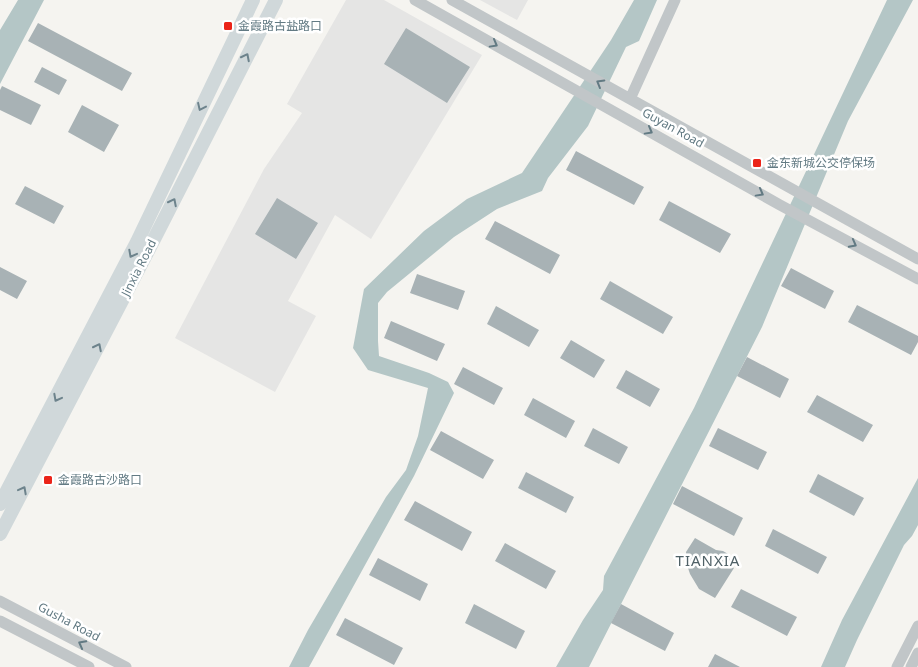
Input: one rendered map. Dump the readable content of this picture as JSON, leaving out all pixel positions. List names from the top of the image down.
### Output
{
  "streets": {
    "main road": ["Jinxia Road"],
    "street": ["Guyan Road", "Gusha Road"]
  },
  "districts": ["TIANXIA"],
  "places": {
    "transit": ["金霞路古盐路口", "金东新城公交停保场", "金霞路古沙路口"]
  }
}
